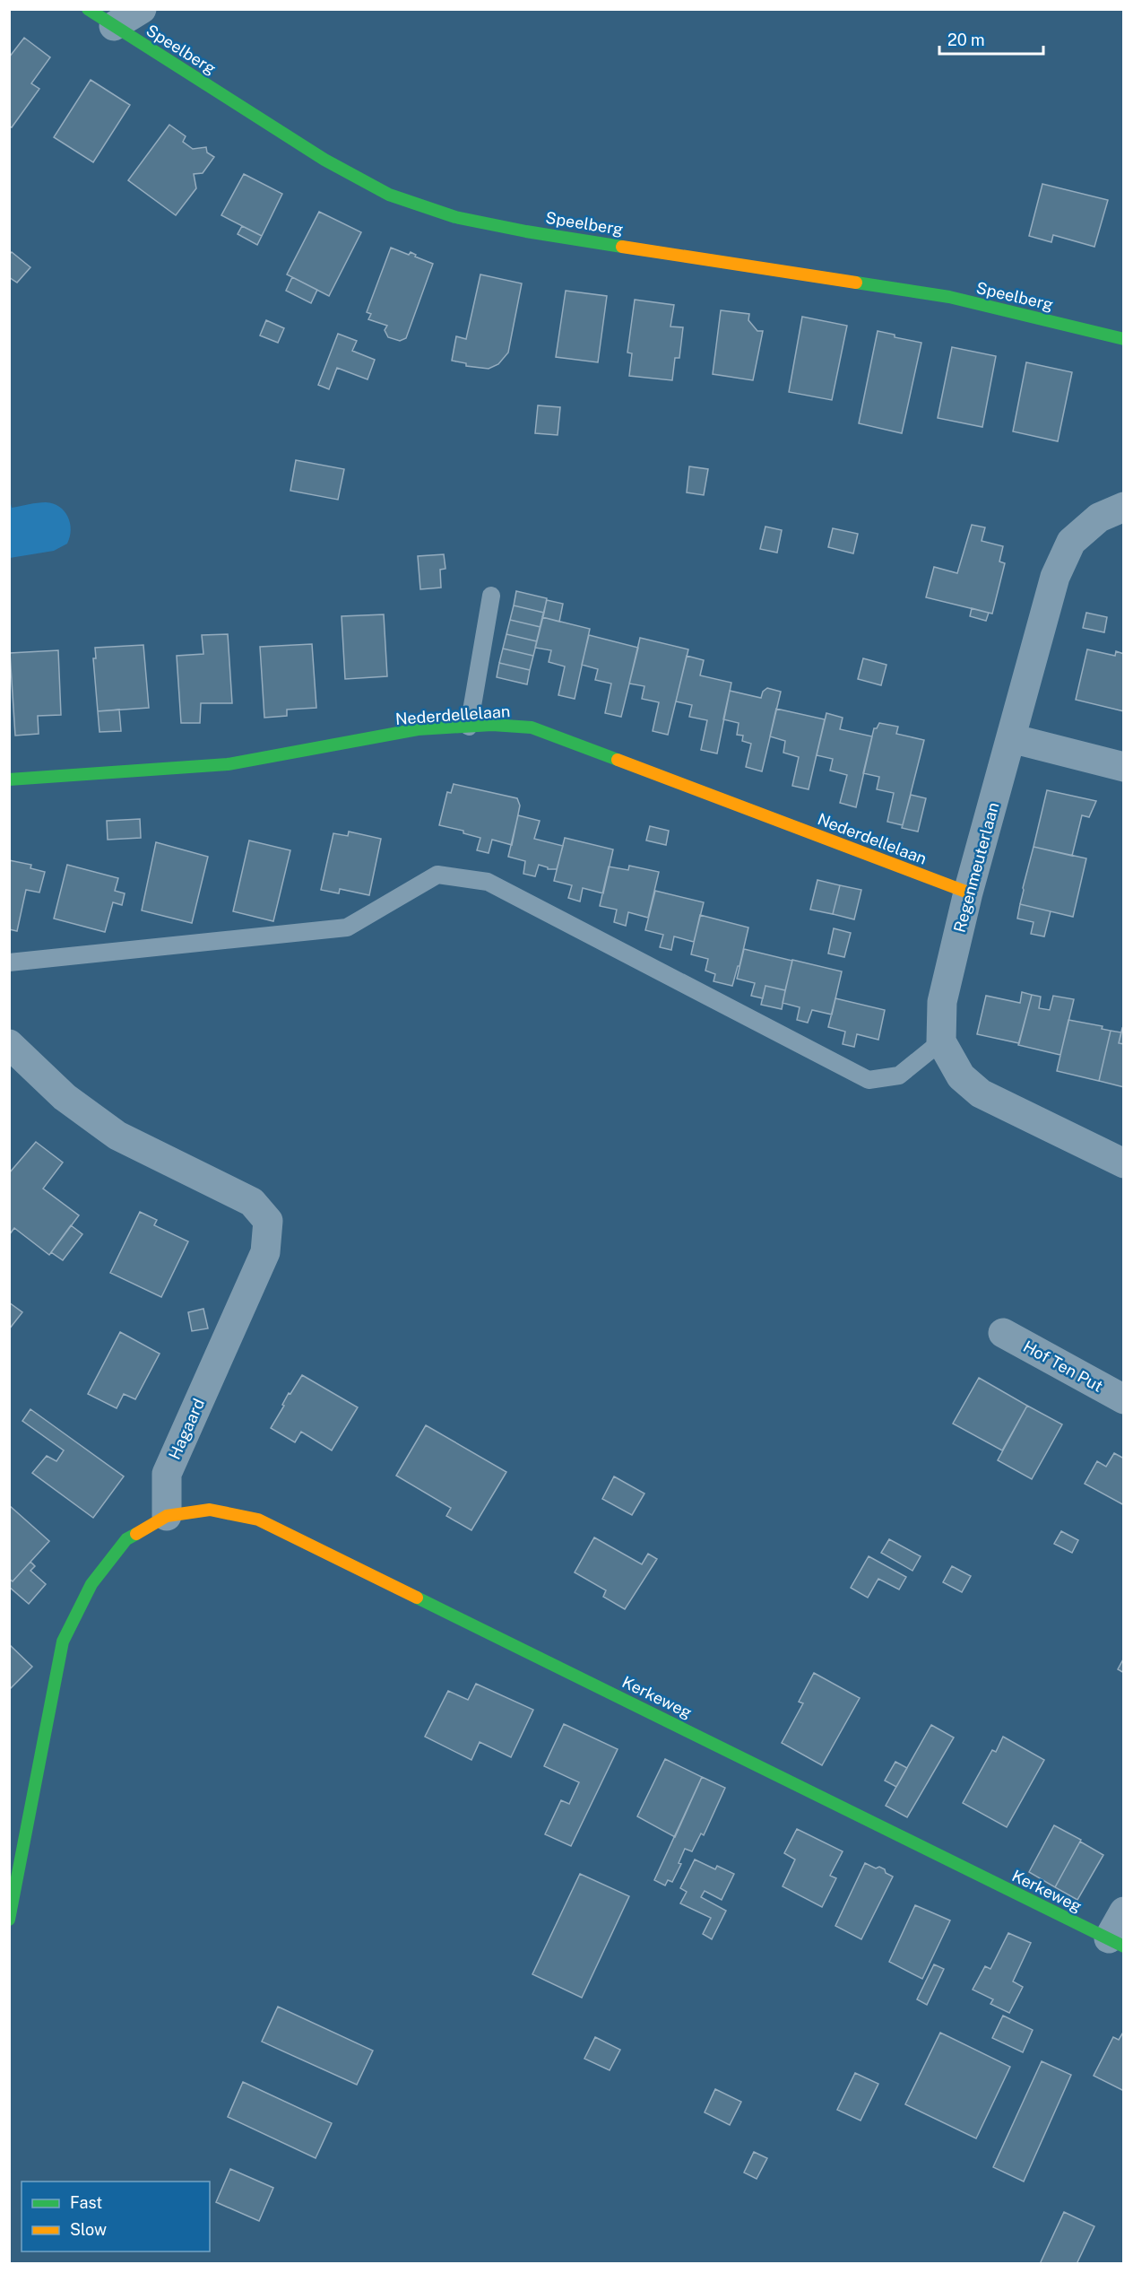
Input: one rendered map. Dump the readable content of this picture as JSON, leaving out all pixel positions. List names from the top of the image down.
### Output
{
  "streets": {
    "street": [
      "Speelberg",
      "Nederdellelaan",
      "Regenmeuterlaan",
      "Hof Ten Put",
      "Hagaard",
      "Kerkeweg"
    ]
  },
  "crossings": [
    ["Nederdellelaan", "Regenmeuterlaan"],
    ["Hagaard", "Kerkeweg"]
  ],
  "legend": ["Fast", "Slow"],
  "scale_bar": "20 m"
}
